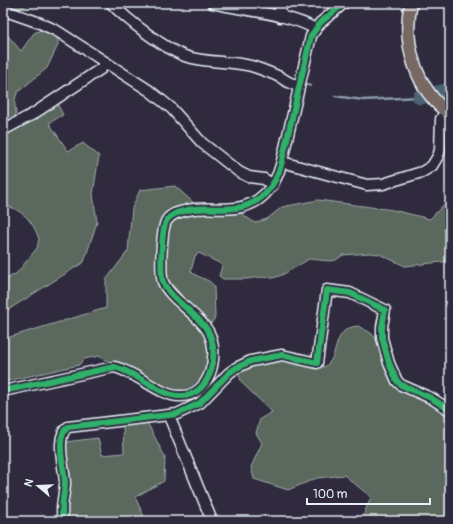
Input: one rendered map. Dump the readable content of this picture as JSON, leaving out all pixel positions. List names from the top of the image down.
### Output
{
  "scale_bar": "100 m",
  "north": "left"
}
